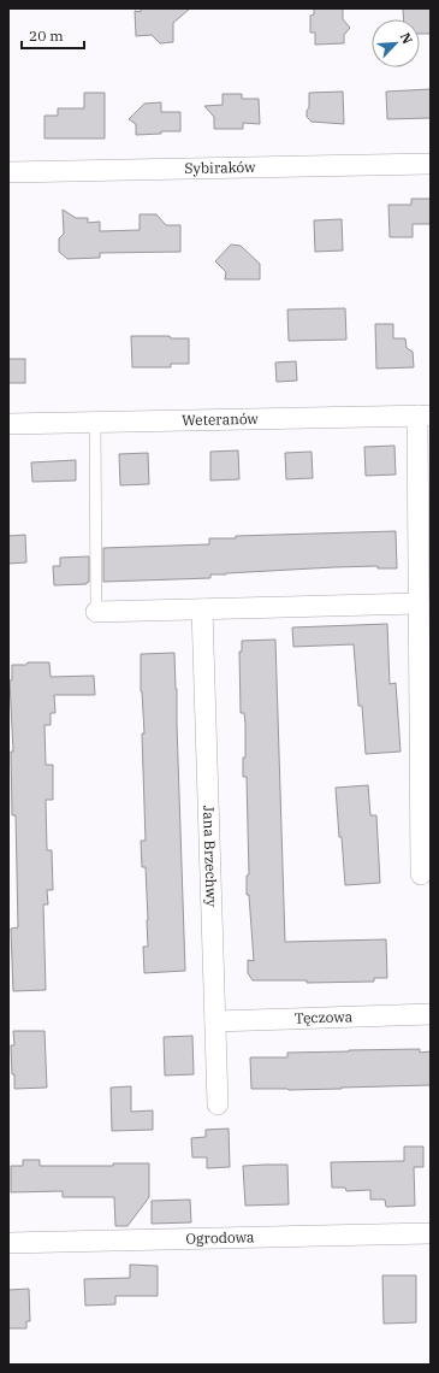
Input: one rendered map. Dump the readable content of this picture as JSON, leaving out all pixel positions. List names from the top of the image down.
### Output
{
  "streets": {
    "street": [
      "Sybiraków",
      "Weteranów",
      "Jana Brzechwy",
      "Tęczowa",
      "Ogrodowa"
    ]
  },
  "crossings": [
    ["Jana Brzechwy", "Tęczowa"]
  ],
  "scale_bar": "20 m",
  "north": "top right"
}
